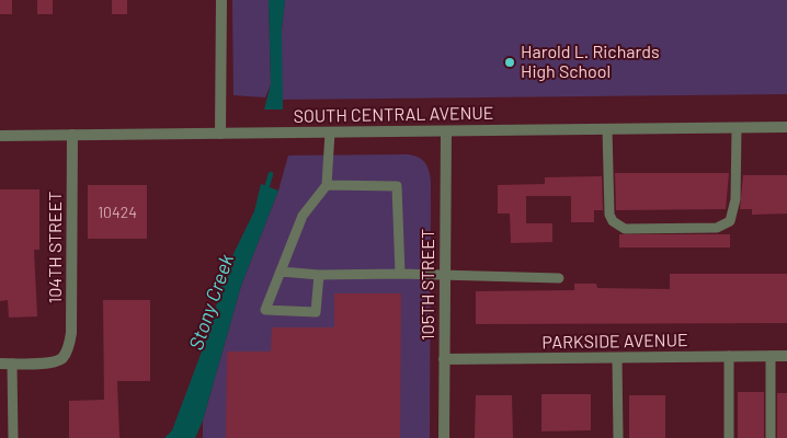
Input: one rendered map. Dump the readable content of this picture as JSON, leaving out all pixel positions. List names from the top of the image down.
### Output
{
  "streets": {
    "street": [
      "SOUTH CENTRAL AVENUE",
      "104TH STREET",
      "105TH STREET",
      "PARKSIDE AVENUE"
    ]
  },
  "crossings": [
    ["SOUTH CENTRAL AVENUE", "104TH STREET"],
    ["SOUTH CENTRAL AVENUE", "105TH STREET"],
    ["105TH STREET", "PARKSIDE AVENUE"]
  ],
  "water": ["Stony Creek"],
  "places": ["Harold L. Richards High School"],
  "house_numbers": ["10424"]
}
